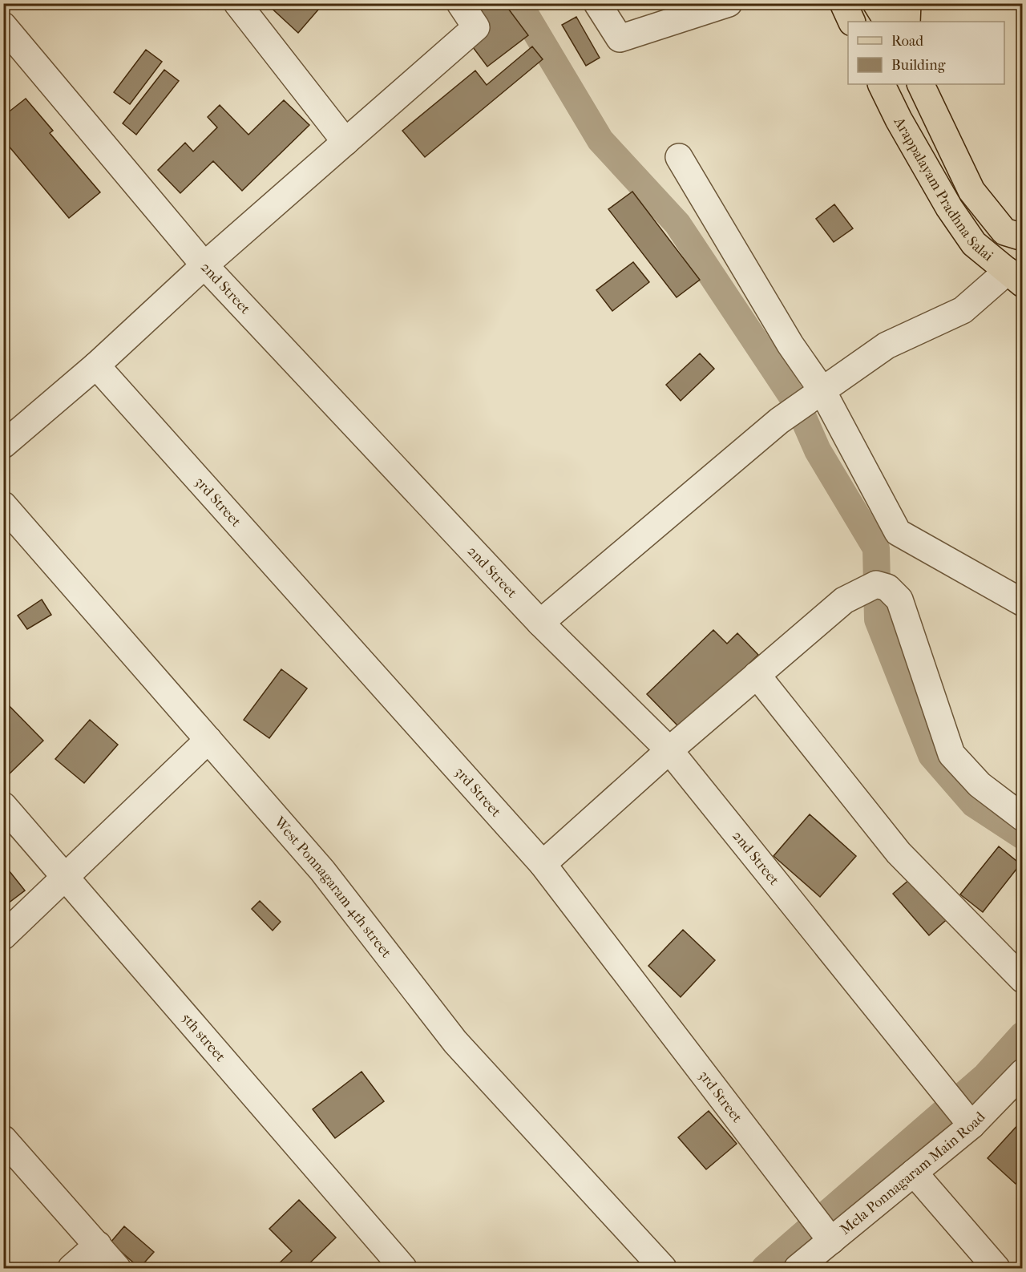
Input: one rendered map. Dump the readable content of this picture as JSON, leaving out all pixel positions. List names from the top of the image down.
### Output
{
  "streets": {
    "main road": ["Arappalayam Pradhna Salai"],
    "street": [
      "2nd Street",
      "3rd Street",
      "West Ponnagaram 4th street",
      "5th street",
      "Mela Ponnagaram Main Road"
    ]
  },
  "crossings": [
    ["2nd Street", "Mela Ponnagaram Main Road"],
    ["3rd Street", "Mela Ponnagaram Main Road"]
  ],
  "legend": ["Road", "Building"]
}
